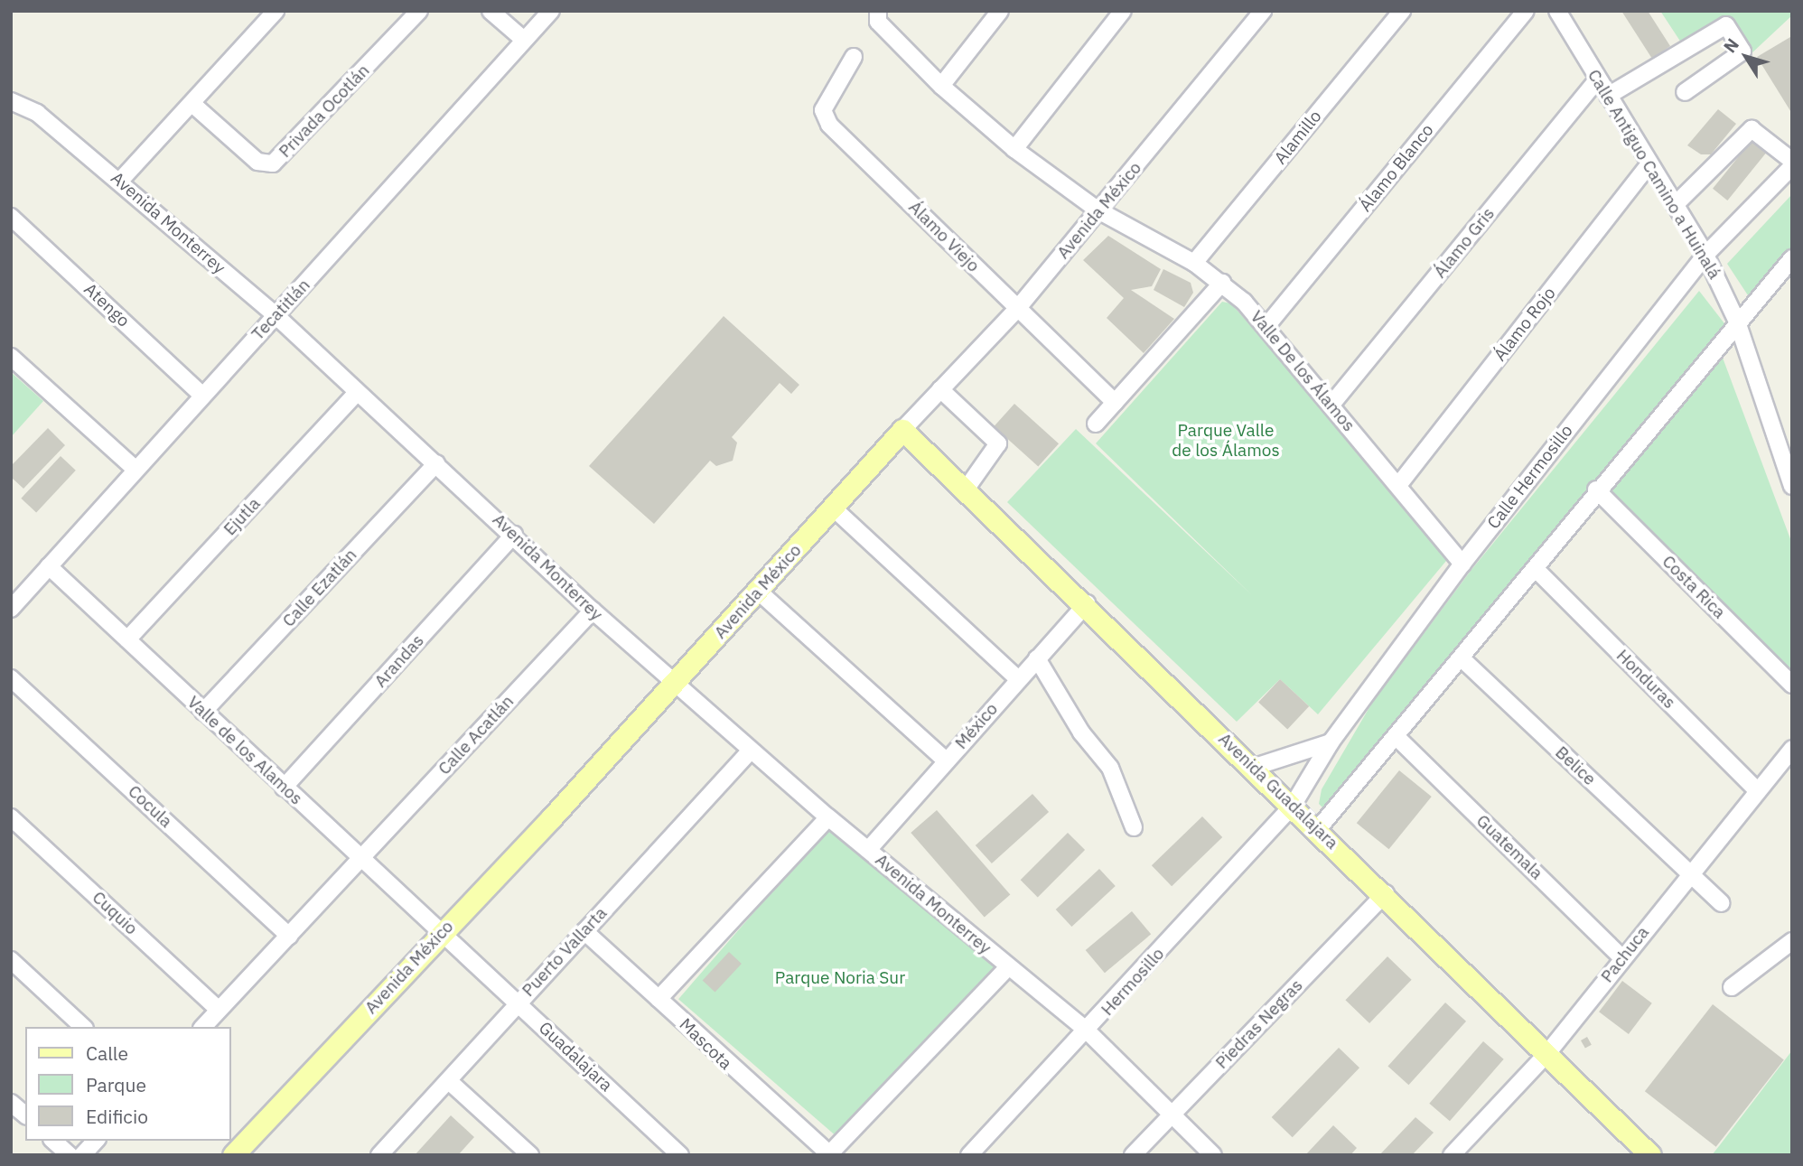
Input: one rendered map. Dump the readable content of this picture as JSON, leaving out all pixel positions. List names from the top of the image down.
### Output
{
  "streets": {
    "main road": ["Avenida México", "Avenida Guadalajara"],
    "street": [
      "Privada Ocotlán",
      "Alamillo",
      "Álamo Blanco",
      "Calle Antiguo Camino a Huinalá",
      "Avenida Monterrey",
      "Álamo Viejo",
      "Álamo Gris",
      "Atengo",
      "Tecatitlán",
      "Álamo Rojo",
      "Valle De los Álamos",
      "Calle Hermosillo",
      "Ejutla",
      "Costa Rica",
      "Calle Ezatlán",
      "Arandas",
      "Honduras",
      "México",
      "Calle Acatlán",
      "Valle de los Alamos",
      "Belice",
      "Cocula",
      "Guatemala",
      "Cuquio",
      "Puerto Vallarta",
      "Pachuca",
      "Hermosillo",
      "Piedras Negras",
      "Mascota",
      "Guadalajara"
    ]
  },
  "crossings": [
    ["Alamillo", "Valle De los Álamos"],
    ["Álamo Blanco", "Valle De los Álamos"],
    ["Calle Antiguo Camino a Huinalá", "Álamo Gris"],
    ["Calle Antiguo Camino a Huinalá", "Álamo Rojo"],
    ["Calle Antiguo Camino a Huinalá", "Calle Hermosillo"],
    ["Avenida México", "Avenida Monterrey"],
    ["Avenida México", "Álamo Viejo"],
    ["Avenida México", "Valle De los Álamos"],
    ["Avenida México", "Valle de los Alamos"],
    ["Avenida México", "Avenida Guadalajara"],
    ["Avenida México", "Guadalajara"],
    ["Avenida Monterrey", "Tecatitlán"],
    ["Avenida Monterrey", "Ejutla"],
    ["Avenida Monterrey", "Calle Ezatlán"],
    ["Avenida Monterrey", "Arandas"],
    ["Avenida Monterrey", "México"],
    ["Avenida Monterrey", "Calle Acatlán"],
    ["Avenida Monterrey", "Puerto Vallarta"],
    ["Avenida Monterrey", "Hermosillo"],
    ["Avenida Monterrey", "Piedras Negras"],
    ["Álamo Gris", "Valle De los Álamos"],
    ["Atengo", "Tecatitlán"],
    ["Tecatitlán", "Valle de los Alamos"],
    ["Álamo Rojo", "Valle De los Álamos"],
    ["Valle De los Álamos", "Calle Hermosillo"],
    ["Calle Hermosillo", "Avenida Guadalajara"],
    ["Calle Hermosillo", "Hermosillo"],
    ["Ejutla", "Valle de los Alamos"],
    ["Calle Ezatlán", "Valle de los Alamos"],
    ["Arandas", "Valle de los Alamos"],
    ["Honduras", "Pachuca"],
    ["México", "Avenida Guadalajara"],
    ["Calle Acatlán", "Valle de los Alamos"],
    ["Calle Acatlán", "Cocula"],
    ["Calle Acatlán", "Cuquio"],
    ["Valle de los Alamos", "Guadalajara"],
    ["Belice", "Pachuca"],
    ["Avenida Guadalajara", "Pachuca"],
    ["Avenida Guadalajara", "Hermosillo"],
    ["Avenida Guadalajara", "Piedras Negras"],
    ["Guatemala", "Pachuca"],
    ["Puerto Vallarta", "Mascota"],
    ["Puerto Vallarta", "Guadalajara"]
  ],
  "parks": ["Parque Valle de los Álamos", "Parque Noria Sur"],
  "legend": ["Calle", "Parque", "Edificio"],
  "north": "top left"
}
